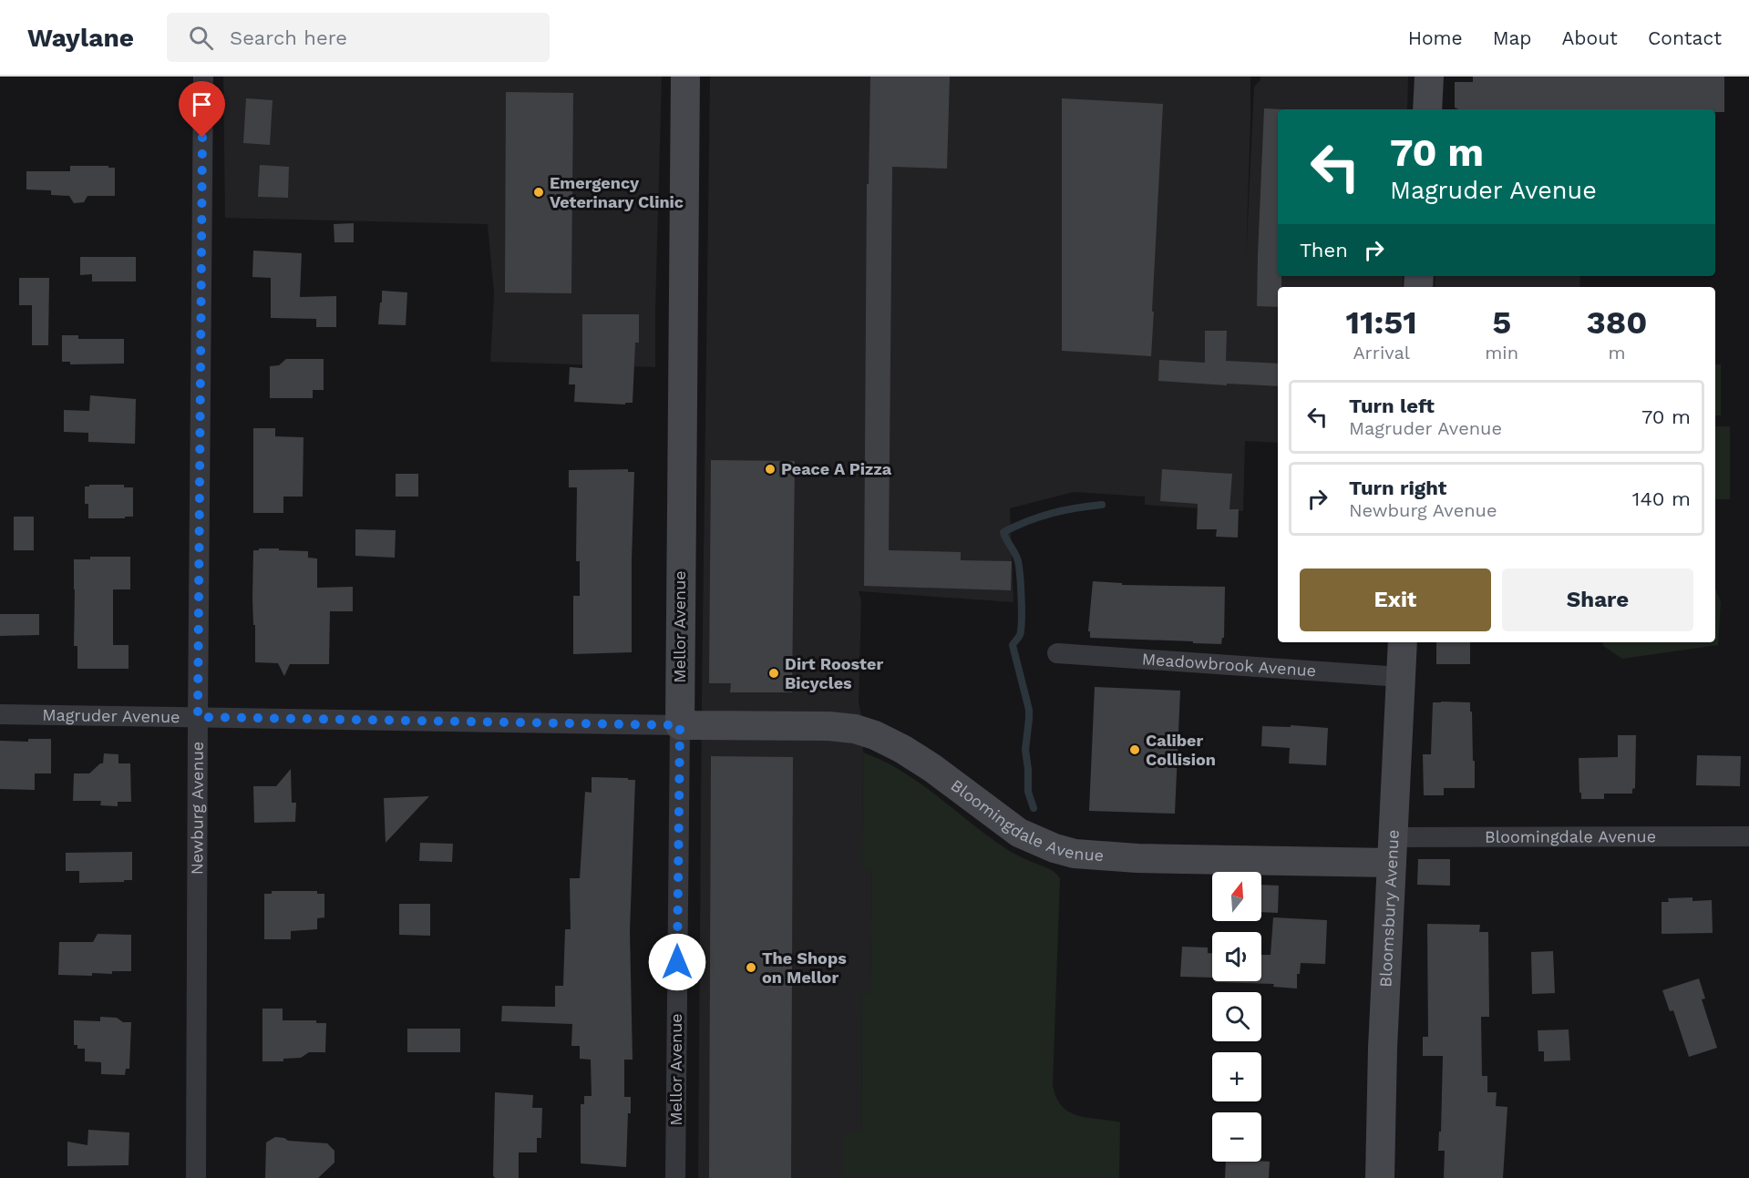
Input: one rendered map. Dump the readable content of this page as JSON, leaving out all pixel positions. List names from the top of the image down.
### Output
{
  "streets": {
    "street": [
      "Mellor Avenue",
      "Meadowbrook Avenue",
      "Magruder Avenue",
      "Newburg Avenue",
      "Bloomingdale Avenue",
      "Bloomsbury Avenue"
    ]
  },
  "crossings": [
    ["Mellor Avenue", "Magruder Avenue"],
    ["Mellor Avenue", "Bloomingdale Avenue"],
    ["Meadowbrook Avenue", "Bloomsbury Avenue"],
    ["Magruder Avenue", "Newburg Avenue"],
    ["Magruder Avenue", "Bloomingdale Avenue"],
    ["Bloomingdale Avenue", "Bloomsbury Avenue"]
  ],
  "places": [
    "Emergency Veterinary Clinic",
    "Peace A Pizza",
    "Dirt Rooster Bicycles",
    "Caliber Collision",
    "The Shops on Mellor"
  ],
  "north": "top",
  "page": {
    "header": "Waylane",
    "search": "Search here",
    "nav": [
      "Home",
      "Map",
      "About",
      "Contact"
    ],
    "turn": ["70 m", "Magruder Avenue"],
    "then": "Then",
    "eta": [
      "11:51",
      "Arrival",
      "5",
      "min",
      "380",
      "m"
    ],
    "list": [
      {
        "name": "Turn left",
        "note": "Magruder Avenue",
        "value": "70 m"
      },
      {
        "name": "Turn right",
        "note": "Newburg Avenue",
        "value": "140 m"
      }
    ],
    "buttons": ["Exit", "Share"],
    "map_buttons": ["+", "−"]
  }
}
